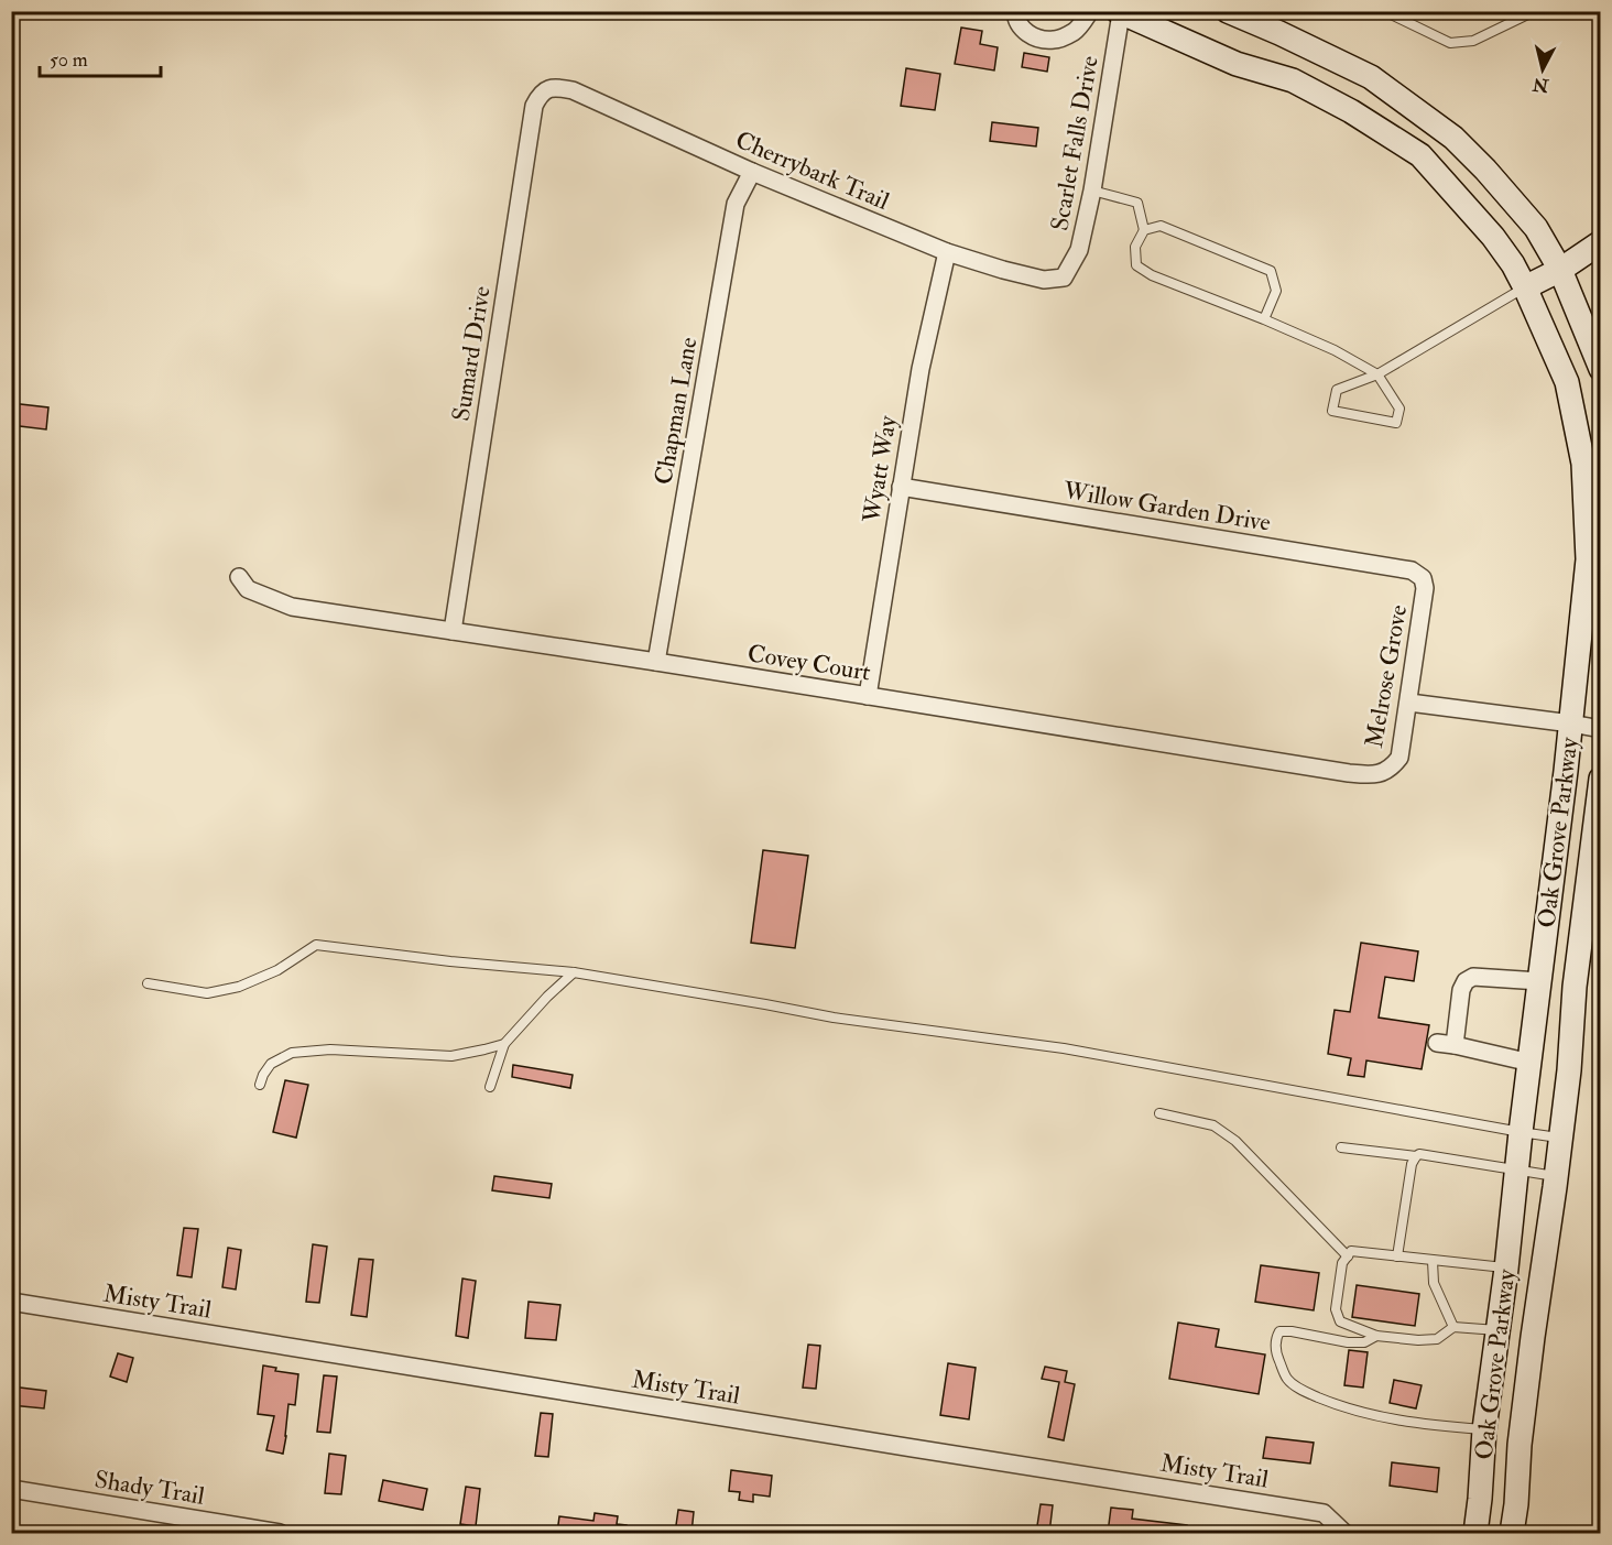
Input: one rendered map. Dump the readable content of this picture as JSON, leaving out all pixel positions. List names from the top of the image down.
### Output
{
  "streets": {
    "main road": ["Oak Grove Parkway"],
    "street": [
      "Scarlet Falls Drive",
      "Cherrybark Trail",
      "Sumard Drive",
      "Chapman Lane",
      "Wyatt Way",
      "Willow Garden Drive",
      "Covey Court",
      "Melrose Grove",
      "Misty Trail",
      "Shady Trail"
    ]
  },
  "crossings": [
    ["Scarlet Falls Drive", "Cherrybark Trail"],
    ["Scarlet Falls Drive", "Oak Grove Parkway"],
    ["Cherrybark Trail", "Sumard Drive"],
    ["Cherrybark Trail", "Chapman Lane"],
    ["Cherrybark Trail", "Wyatt Way"],
    ["Sumard Drive", "Covey Court"],
    ["Chapman Lane", "Covey Court"],
    ["Wyatt Way", "Willow Garden Drive"],
    ["Wyatt Way", "Covey Court"],
    ["Willow Garden Drive", "Melrose Grove"],
    ["Covey Court", "Melrose Grove"]
  ],
  "scale_bar": "50 m",
  "north": "bottom"
}
